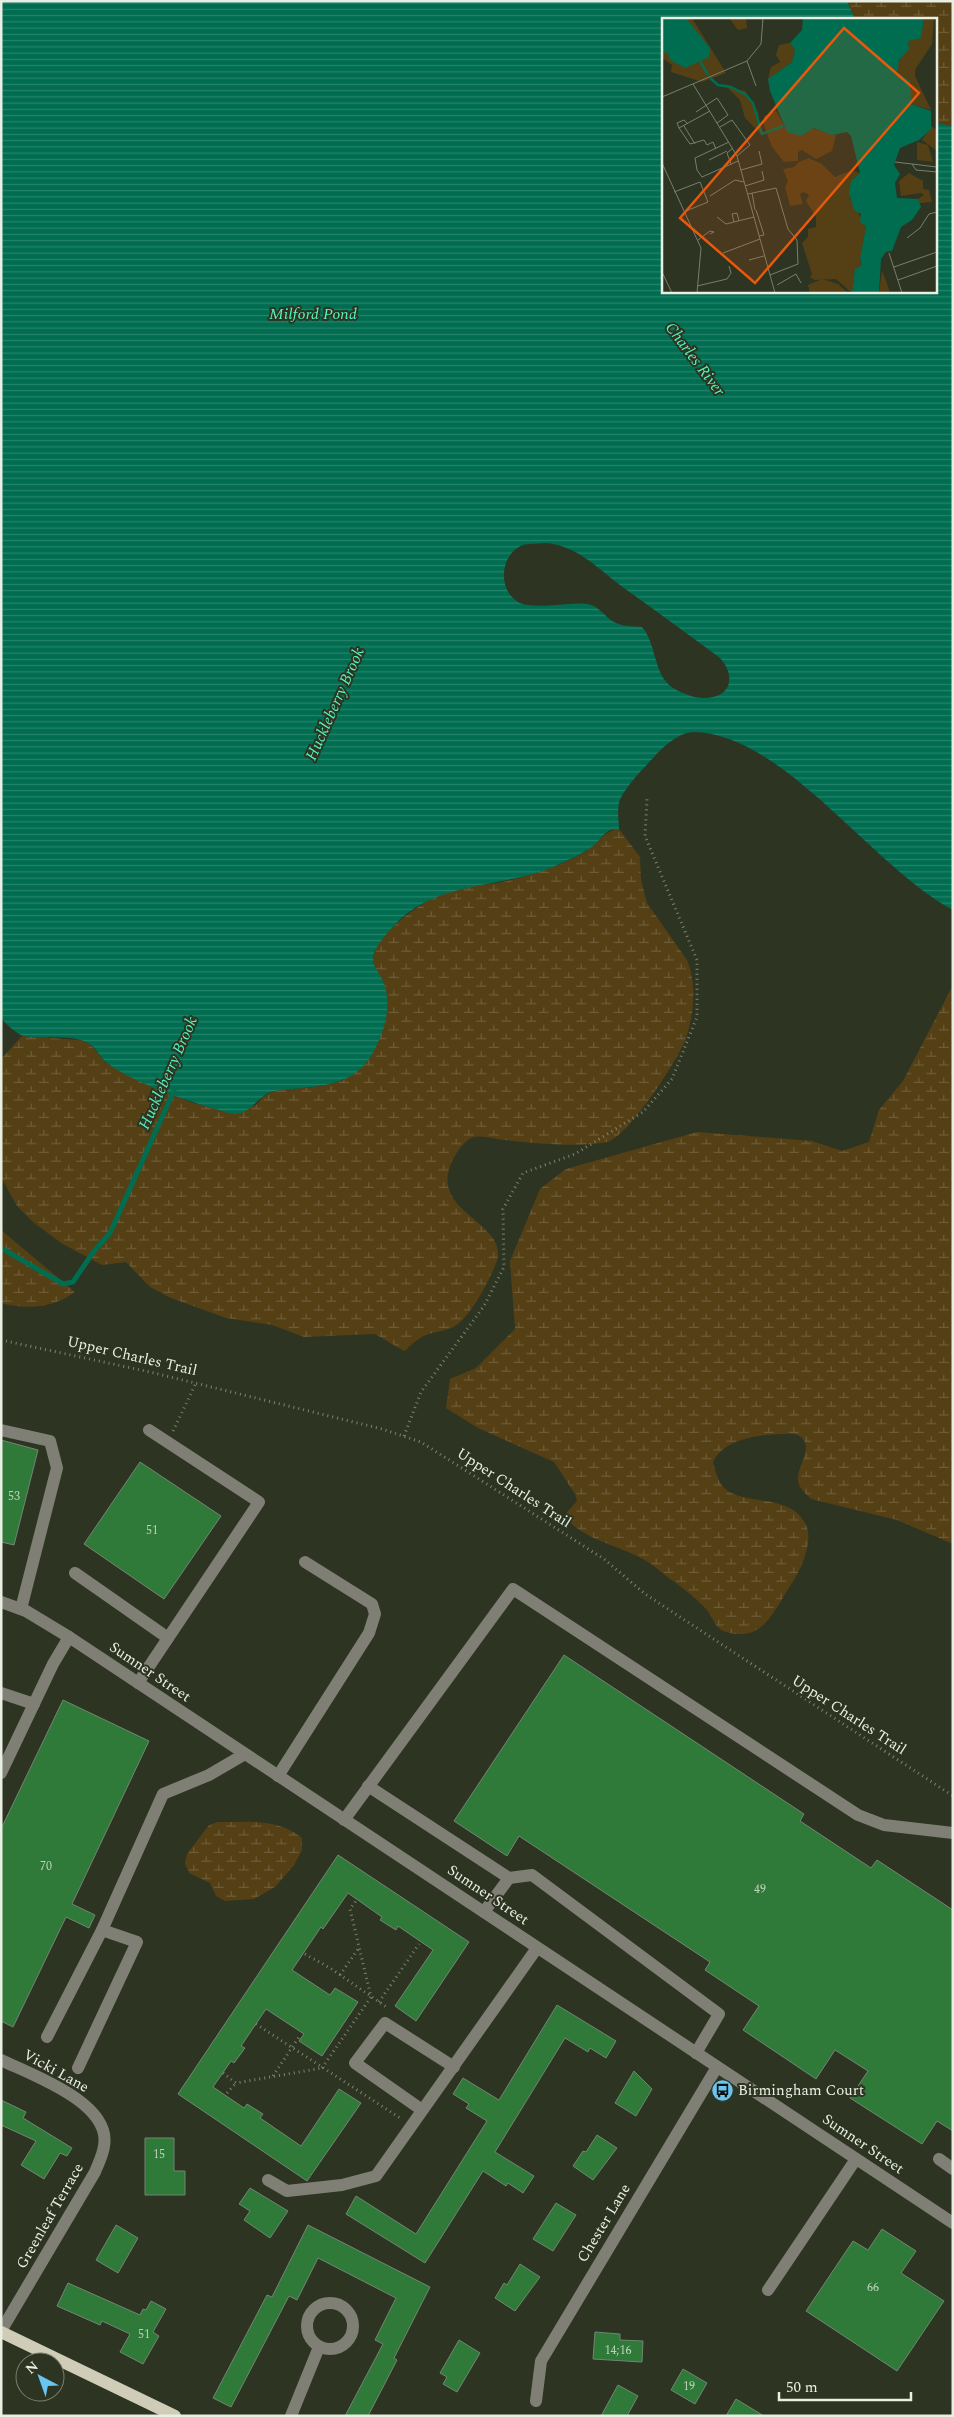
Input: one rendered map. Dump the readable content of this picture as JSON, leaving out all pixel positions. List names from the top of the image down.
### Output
{
  "streets": {
    "street": [
      "Sumner Street",
      "Vicki Lane",
      "Greenleaf Terrace",
      "Chester Lane"
    ],
    "path": ["Upper Charles Trail"]
  },
  "crossings": [
    ["Sumner Street", "Chester Lane"],
    ["Vicki Lane", "Greenleaf Terrace"]
  ],
  "water": ["Milford Pond", "Charles River", "Huckleberry Brook"],
  "places": {
    "bus stop": ["Birmingham Court"]
  },
  "house_numbers": [
    "53",
    "51",
    "70",
    "49",
    "15",
    "66",
    "51",
    "14;16",
    "19"
  ],
  "scale_bar": "50 m",
  "north": "top left"
}
